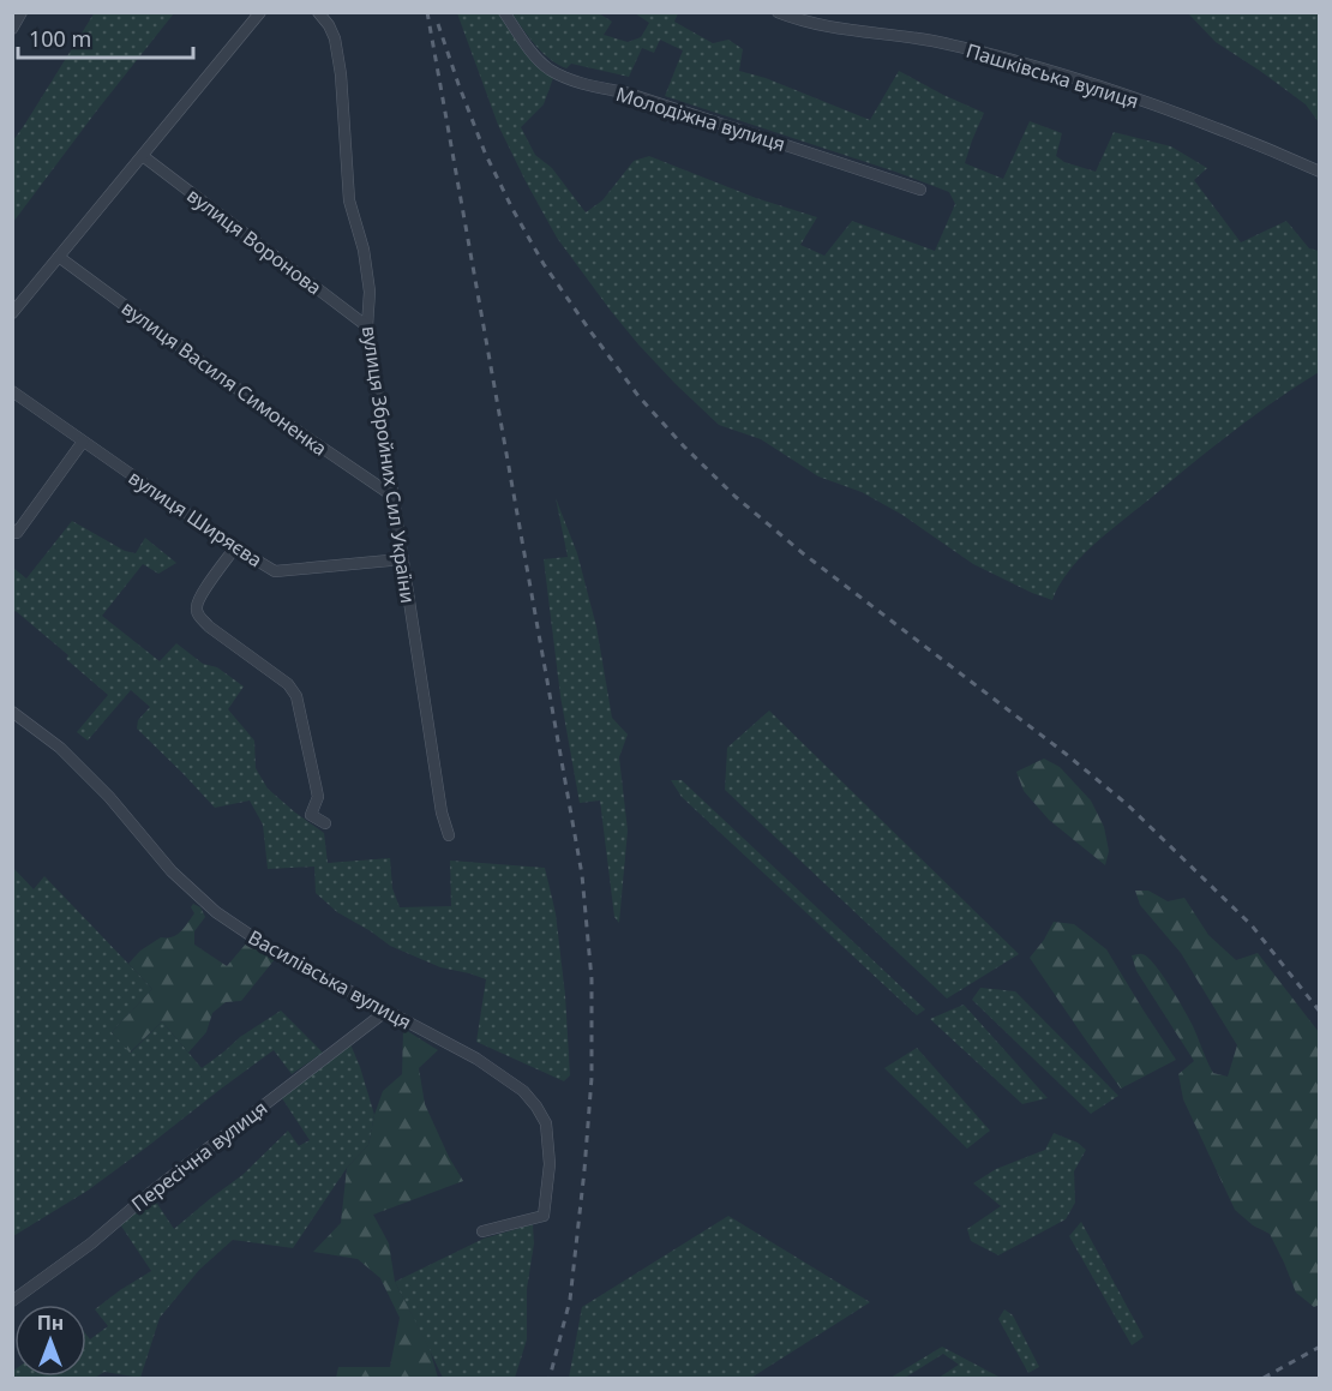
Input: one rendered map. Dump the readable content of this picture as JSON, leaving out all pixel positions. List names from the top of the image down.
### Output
{
  "streets": {
    "street": [
      "Пашківська вулиця",
      "Молодіжна вулиця",
      "вулиця Воронова",
      "вулиця Василя Симоненка",
      "вулиця Збройних Сил України",
      "вулиця Ширяєва",
      "Василівська вулиця",
      "Пересічна вулиця"
    ]
  },
  "crossings": [
    ["вулиця Воронова", "вулиця Збройних Сил України"],
    ["вулиця Василя Симоненка", "вулиця Збройних Сил України"],
    ["вулиця Збройних Сил України", "вулиця Ширяєва"],
    ["Василівська вулиця", "Пересічна вулиця"]
  ],
  "scale_bar": "100 m",
  "north": "top"
}
